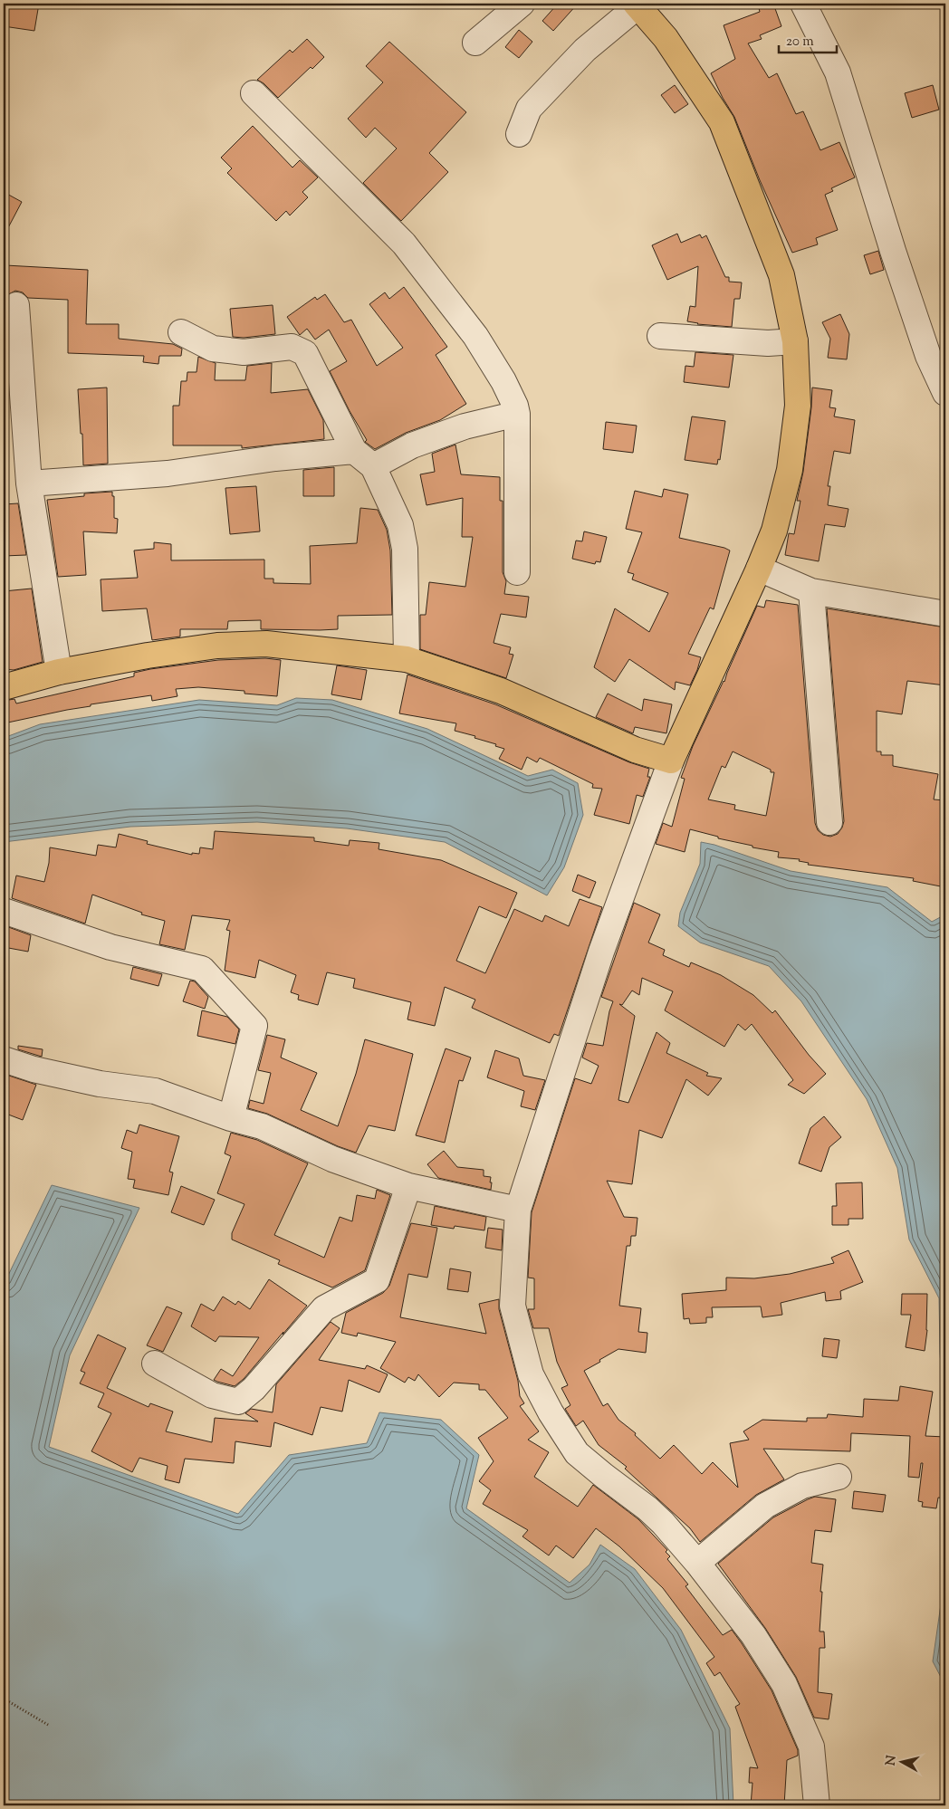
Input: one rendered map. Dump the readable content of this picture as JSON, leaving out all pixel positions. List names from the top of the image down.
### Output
{
  "scale_bar": "20 m",
  "north": "left"
}
